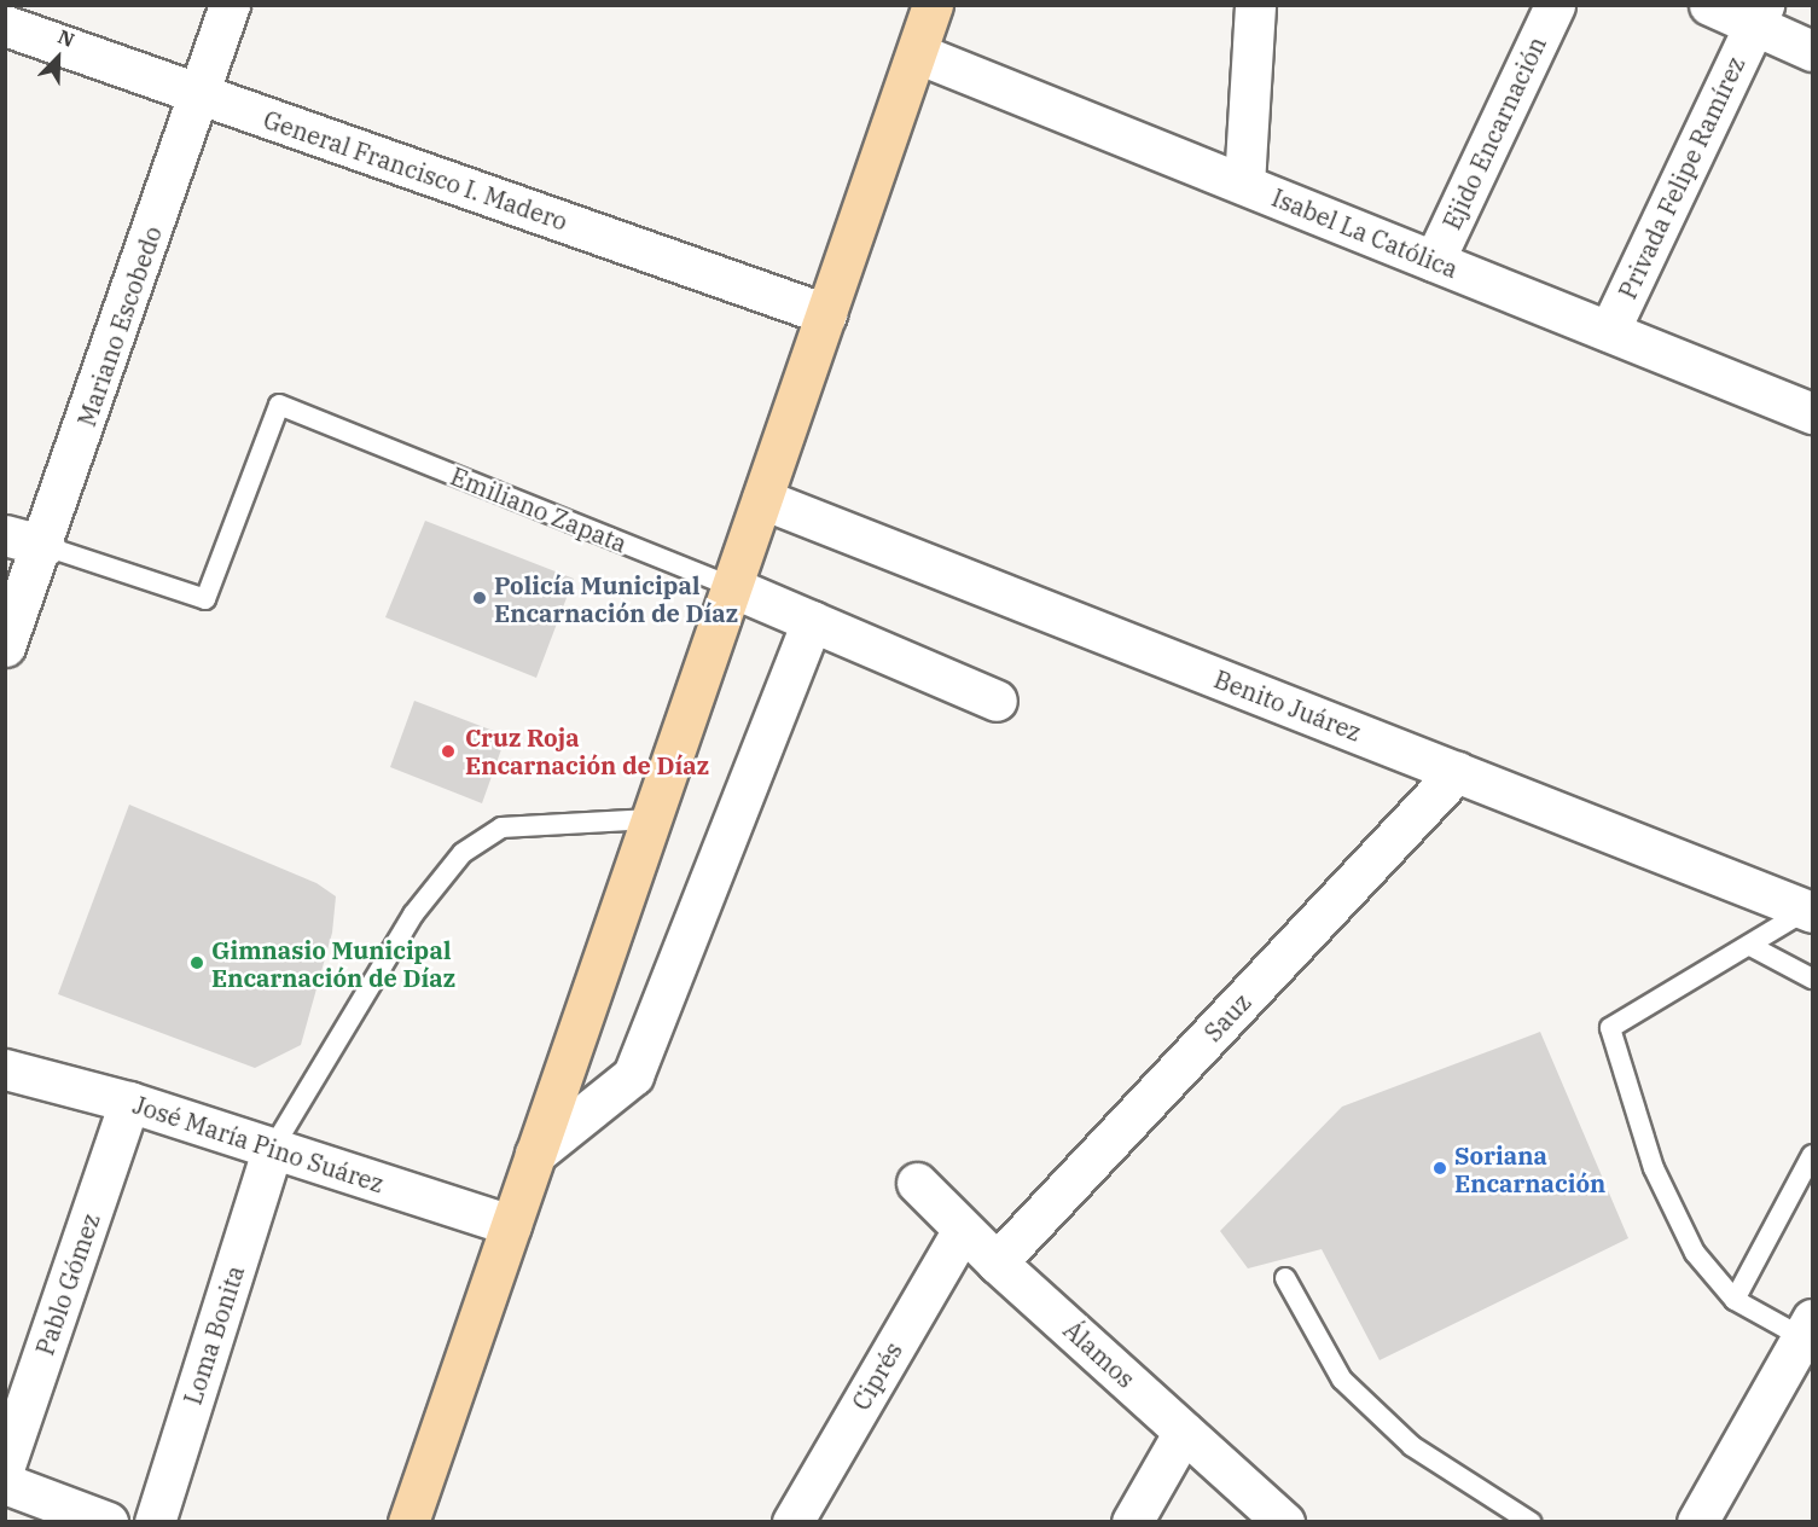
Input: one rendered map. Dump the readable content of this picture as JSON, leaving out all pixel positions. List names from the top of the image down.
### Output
{
  "streets": {
    "street": [
      "Ejido Encarnación",
      "General Francisco I. Madero",
      "Privada Felipe Ramírez",
      "Isabel La Católica",
      "Mariano Escobedo",
      "Emiliano Zapata",
      "Benito Juárez",
      "Sauz",
      "José María Pino Suárez",
      "Pablo Gómez",
      "Loma Bonita",
      "Álamos",
      "Ciprés"
    ]
  },
  "crossings": [
    ["Ejido Encarnación", "Isabel La Católica"],
    ["General Francisco I. Madero", "Mariano Escobedo"],
    ["Privada Felipe Ramírez", "Isabel La Católica"],
    ["Mariano Escobedo", "Emiliano Zapata"],
    ["Benito Juárez", "Sauz"],
    ["Sauz", "Álamos"],
    ["José María Pino Suárez", "Pablo Gómez"],
    ["José María Pino Suárez", "Loma Bonita"],
    ["Álamos", "Ciprés"]
  ],
  "places": [
    "Policía Municipal Encarnación de Díaz",
    "Cruz Roja Encarnación de Díaz",
    "Gimnasio Municipal Encarnación de Díaz",
    "Soriana Encarnación"
  ],
  "north": "top right"
}
